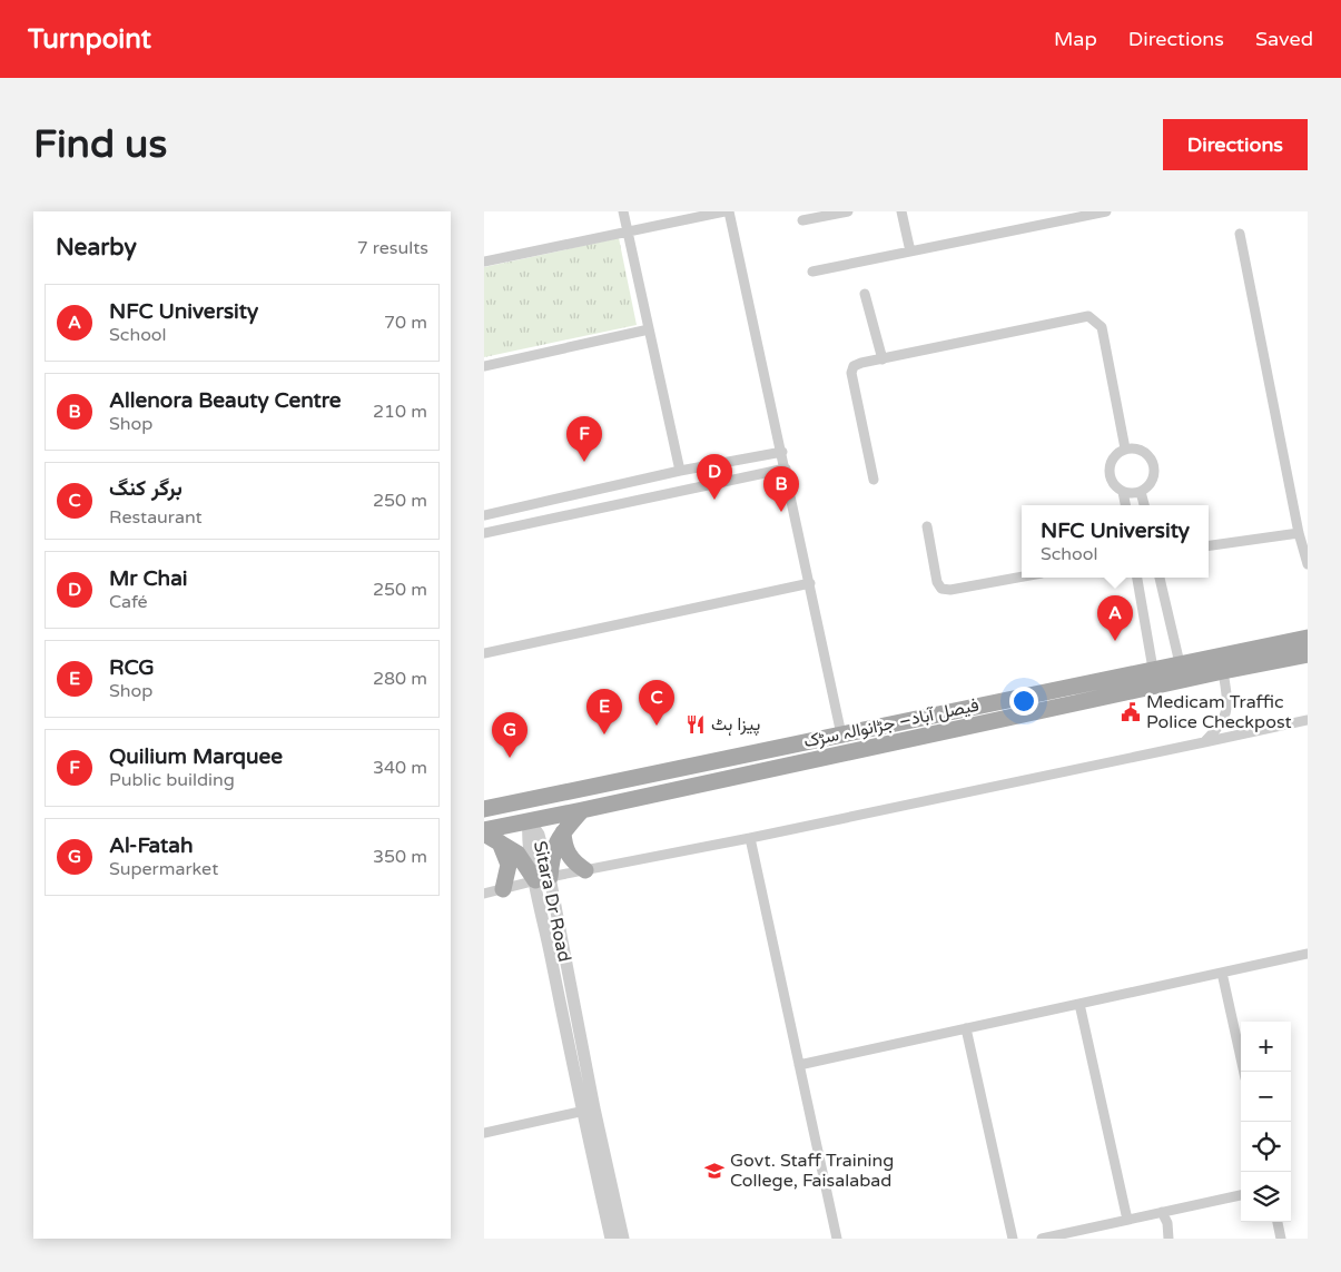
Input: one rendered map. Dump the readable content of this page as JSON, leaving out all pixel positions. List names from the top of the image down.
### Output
{
  "streets": {
    "main road": ["فیصل آباد– جڑانوالہ سڑک"],
    "street": ["Sitara Dr Road"]
  },
  "crossings": [
    ["فیصل آباد– جڑانوالہ سڑک", "Sitara Dr Road"]
  ],
  "places": {
    "public building": ["Medicam Traffic Police Checkpost"],
    "restaurant": ["پیزا ہٹ"],
    "school or university": ["Govt. Staff Training College, Faisalabad"]
  },
  "page": {
    "header": "Turnpoint",
    "nav": ["Map", "Directions", "Saved"],
    "buttons": "Directions",
    "title": "Find us",
    "heading": ["Nearby", "7 results"],
    "list": [
      {
        "mark": "A",
        "name": "NFC University",
        "note": "School",
        "value": "70 m"
      },
      {
        "mark": "B",
        "name": "Allenora Beauty Centre",
        "note": "Shop",
        "value": "210 m"
      },
      {
        "mark": "C",
        "name": "برگر کنگ",
        "note": "Restaurant",
        "value": "250 m"
      },
      {
        "mark": "D",
        "name": "Mr Chai",
        "note": "Café",
        "value": "250 m"
      },
      {
        "mark": "E",
        "name": "RCG",
        "note": "Shop",
        "value": "280 m"
      },
      {
        "mark": "F",
        "name": "Quilium Marquee",
        "note": "Public building",
        "value": "340 m"
      },
      {
        "mark": "G",
        "name": "Al-Fatah",
        "note": "Supermarket",
        "value": "350 m"
      }
    ],
    "pins": [
      "F",
      "D",
      "B",
      "A",
      "C",
      "E",
      "G"
    ],
    "popup": ["NFC University", "School"],
    "map_buttons": ["+", "−"]
  }
}
